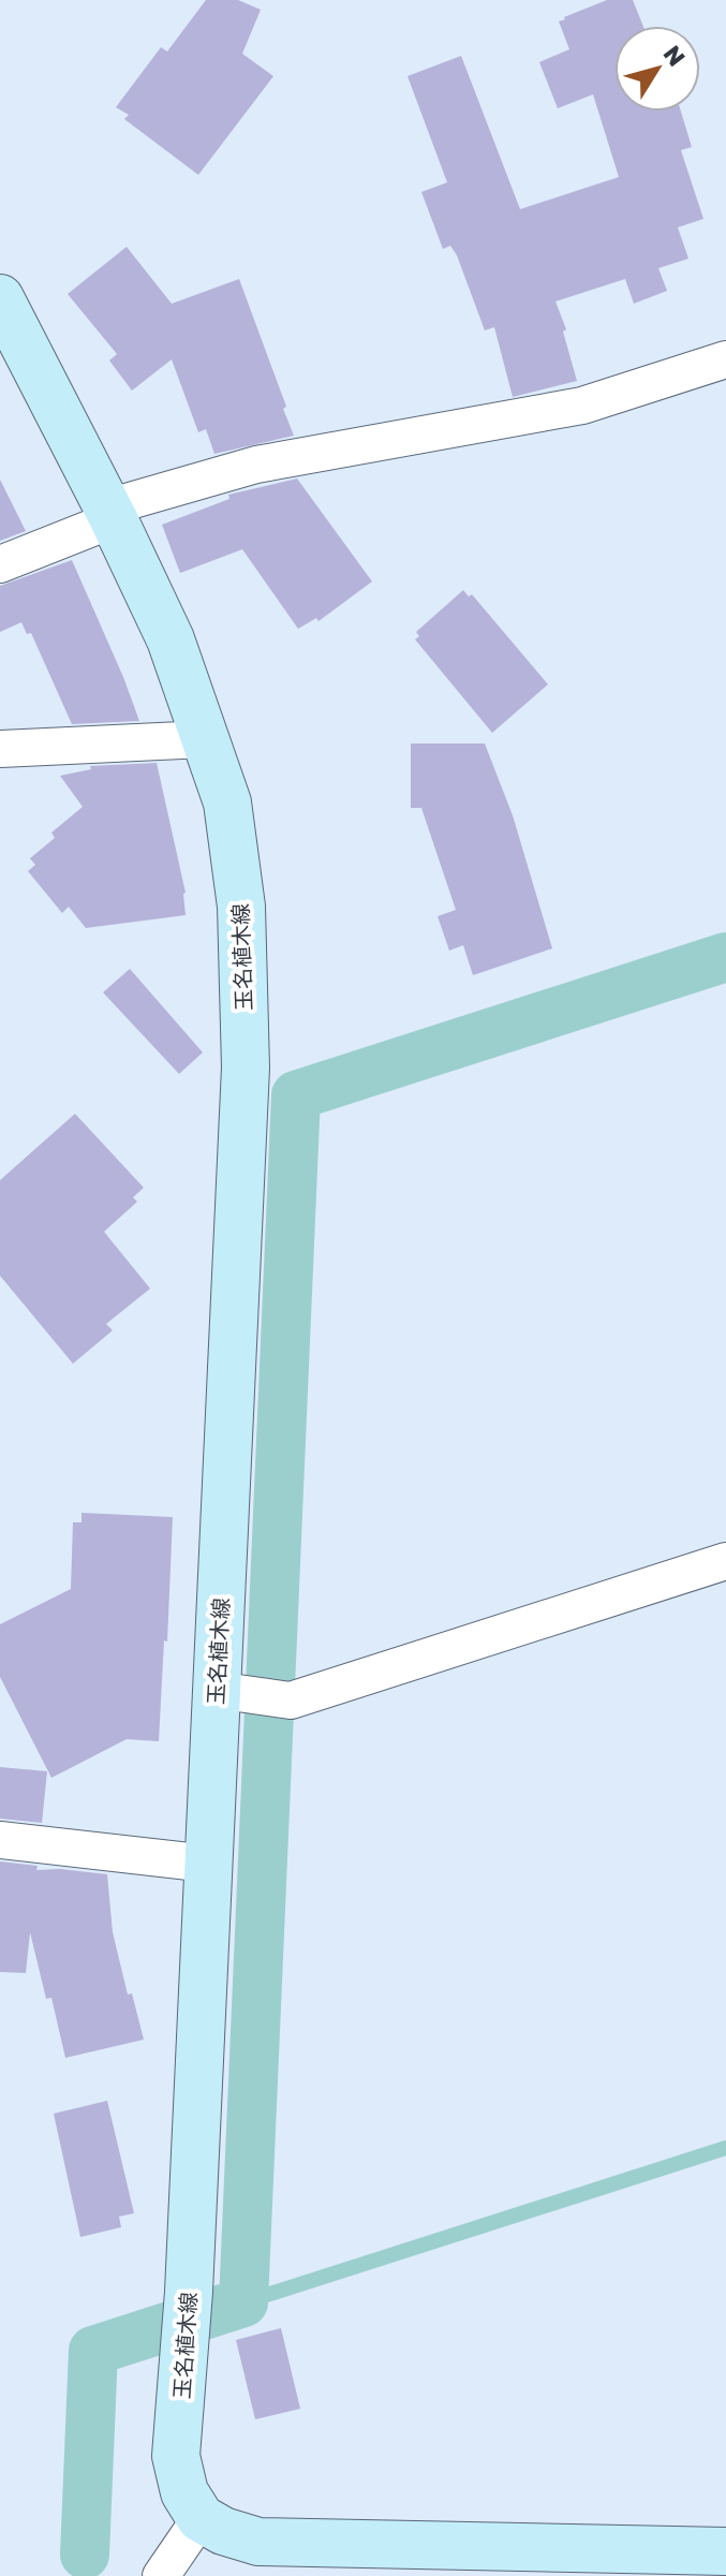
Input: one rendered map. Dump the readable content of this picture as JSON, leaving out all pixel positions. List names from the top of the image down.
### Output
{
  "streets": {
    "main road": ["玉名植木線"]
  },
  "north": "top right"
}
